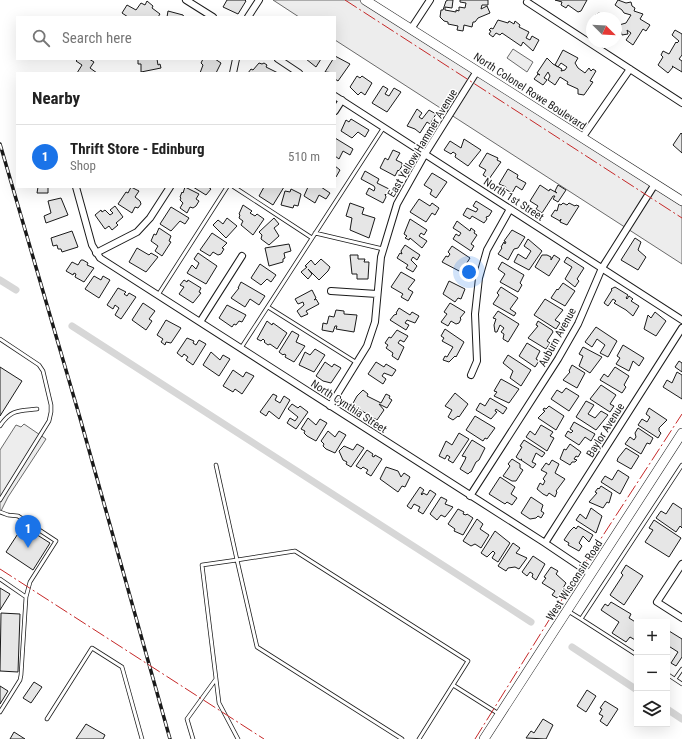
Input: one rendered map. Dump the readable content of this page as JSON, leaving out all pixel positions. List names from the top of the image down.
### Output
{
  "streets": {
    "street": [
      "North Colonel Rowe Boulevard",
      "East Yellow Hammer Avenue",
      "North 1st Street",
      "Auburn Avenue",
      "North Cynthia Street",
      "Baylor Avenue",
      "West Wisconsin Road"
    ]
  },
  "crossings": [
    ["North Colonel Rowe Boulevard", "East Yellow Hammer Avenue"],
    ["North Colonel Rowe Boulevard", "Auburn Avenue"],
    ["East Yellow Hammer Avenue", "North 1st Street"],
    ["East Yellow Hammer Avenue", "North Cynthia Street"],
    ["North 1st Street", "Auburn Avenue"],
    ["Auburn Avenue", "North Cynthia Street"],
    ["North Cynthia Street", "Baylor Avenue"],
    ["North Cynthia Street", "West Wisconsin Road"]
  ],
  "north": "bottom right",
  "page": {
    "search": "Search here",
    "heading": "Nearby",
    "list": [
      {
        "mark": "1",
        "name": "Thrift Store - Edinburg",
        "note": "Shop",
        "value": "510 m"
      }
    ],
    "pins": "1",
    "map_buttons": ["+", "−"]
  }
}
